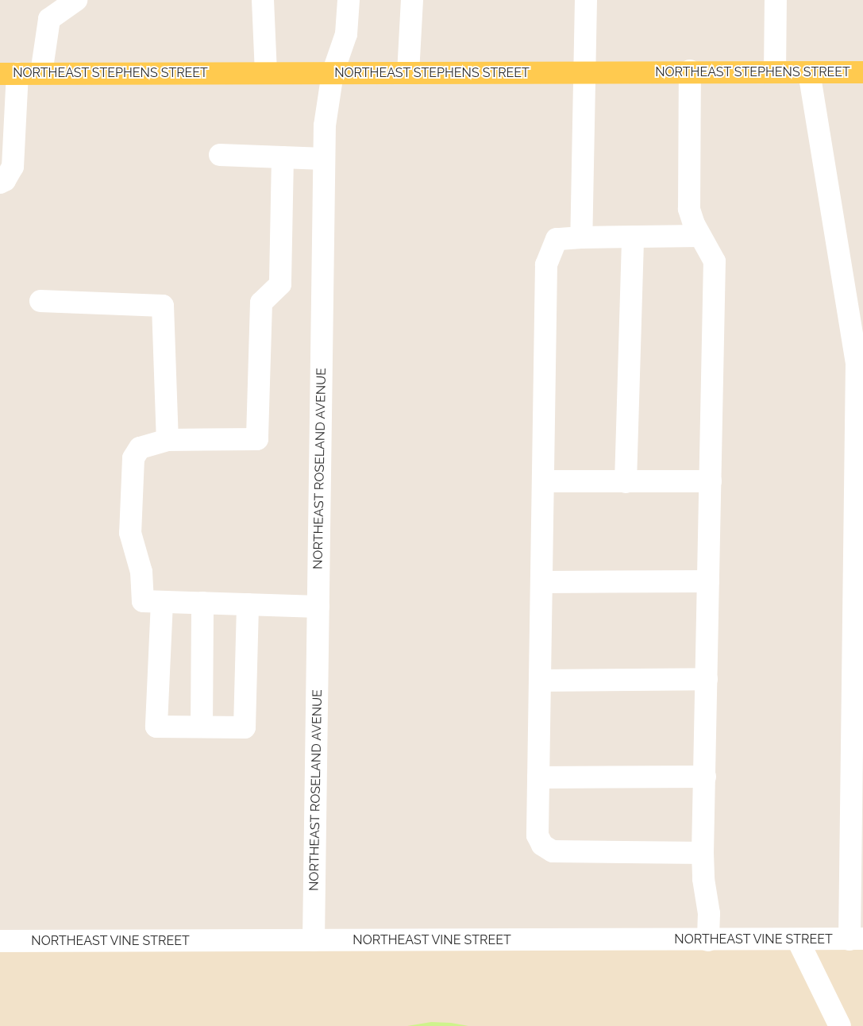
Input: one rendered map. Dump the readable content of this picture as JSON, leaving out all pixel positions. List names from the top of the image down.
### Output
{
  "streets": {
    "main road": ["NORTHEAST STEPHENS STREET"],
    "street": ["NORTHEAST ROSELAND AVENUE", "NORTHEAST VINE STREET"]
  },
  "crossings": [
    ["NORTHEAST STEPHENS STREET", "NORTHEAST ROSELAND AVENUE"],
    ["NORTHEAST ROSELAND AVENUE", "NORTHEAST VINE STREET"]
  ]
}
